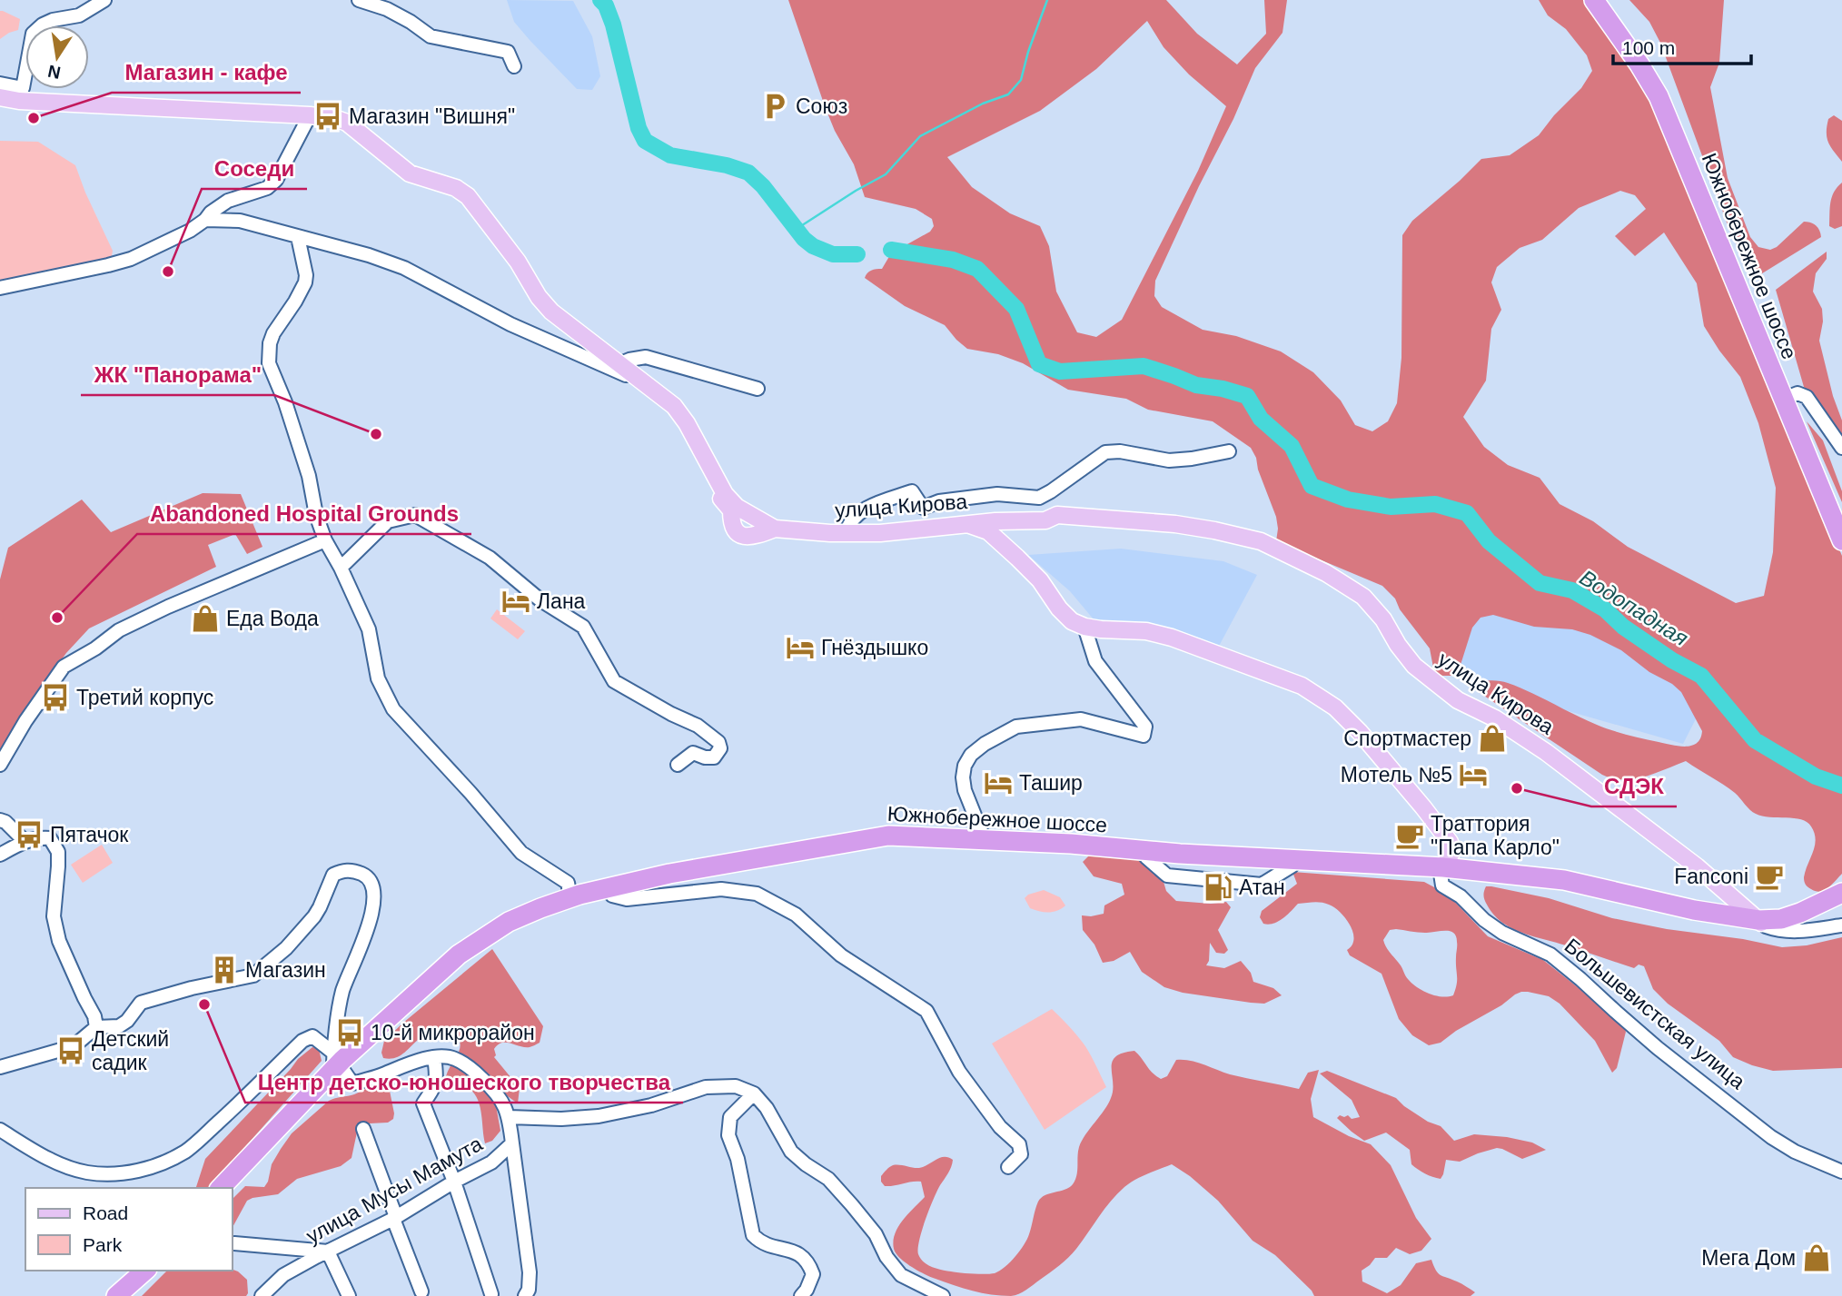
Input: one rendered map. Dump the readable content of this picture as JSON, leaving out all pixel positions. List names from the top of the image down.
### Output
{
  "streets": {
    "highway": ["Южнобережное шоссе"],
    "main road": ["улица Кирова"],
    "street": ["Большевистская улица", "улица Мусы Мамута"]
  },
  "crossings": [
    ["Южнобережное шоссе", "улица Кирова"],
    ["Южнобережное шоссе", "Большевистская улица"],
    ["Южнобережное шоссе", "улица Мусы Мамута"]
  ],
  "water": ["Водопадная"],
  "places": {
    "parking": ["Союз"],
    "bus stop": [
      "Магазин \"Вишня\"",
      "Третий корпус",
      "Пятачок",
      "10-й микрорайон",
      "Детский садик"
    ],
    "other": [
      "Магазин - кафе",
      "Соседи",
      "ЖК \"Панорама\"",
      "Abandoned Hospital Grounds",
      "СДЭК",
      "Центр детско-юношеского творчества"
    ],
    "hotel": [
      "Лана",
      "Гнёздышко",
      "Мотель №5",
      "Ташир"
    ],
    "shop": ["Еда Вода", "Спортмастер", "Мега Дом"],
    "cafe": ["Траттория \"Папа Карло\"", "Fanconi"],
    "fuel station": ["Атан"],
    "building": ["Магазин"]
  },
  "legend": ["Road", "Park"],
  "scale_bar": "100 m",
  "north": "bottom"
}
